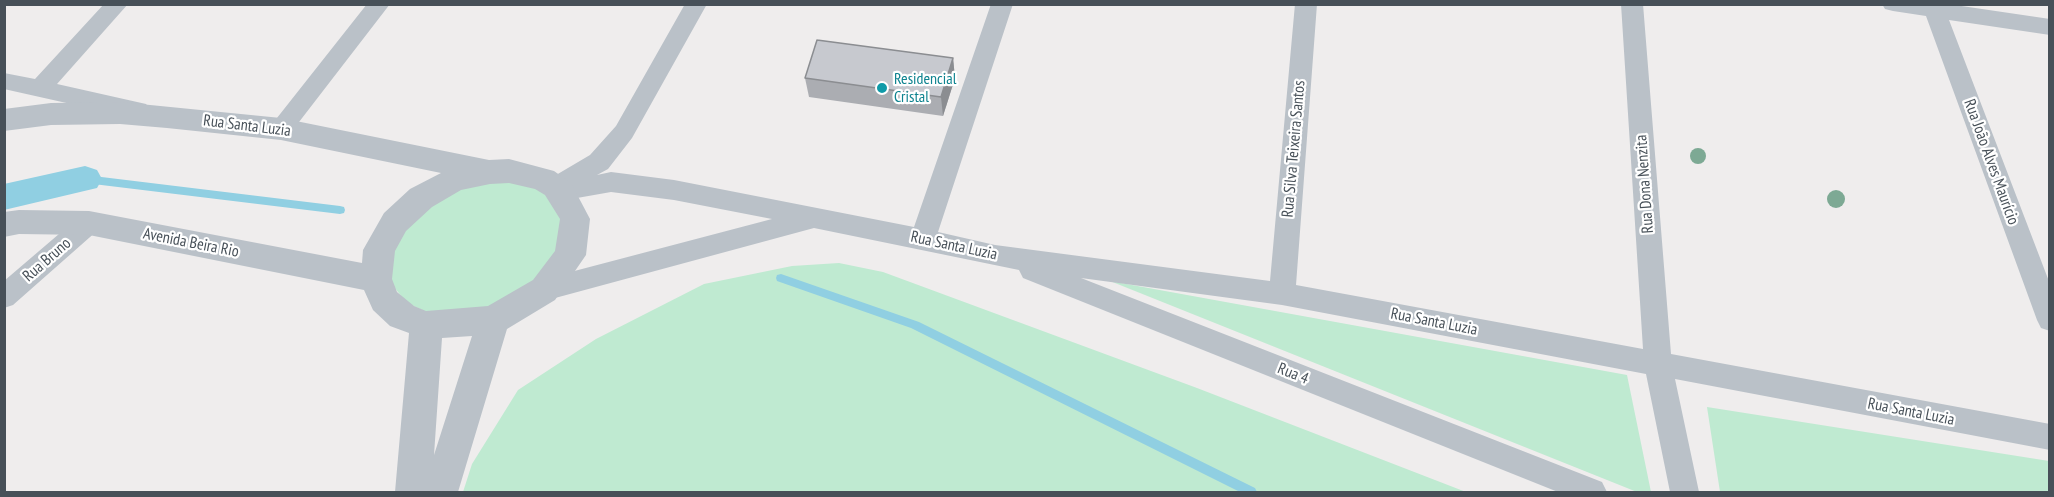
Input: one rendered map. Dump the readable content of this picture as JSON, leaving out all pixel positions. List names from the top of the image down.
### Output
{
  "streets": {
    "street": [
      "Rua Santa Luzia",
      "Rua Silva Teixeira Santos",
      "Rua João Alves Maurício",
      "Rua Dona Nenzita",
      "Avenida Beira Rio",
      "Rua Bruno",
      "Rua 4"
    ]
  },
  "crossings": [
    ["Rua Santa Luzia", "Rua Silva Teixeira Santos"],
    ["Rua Santa Luzia", "Rua Dona Nenzita"],
    ["Rua Santa Luzia", "Avenida Beira Rio"],
    ["Rua Santa Luzia", "Rua 4"],
    ["Avenida Beira Rio", "Rua Bruno"]
  ],
  "places": ["Residencial Cristal"]
}
